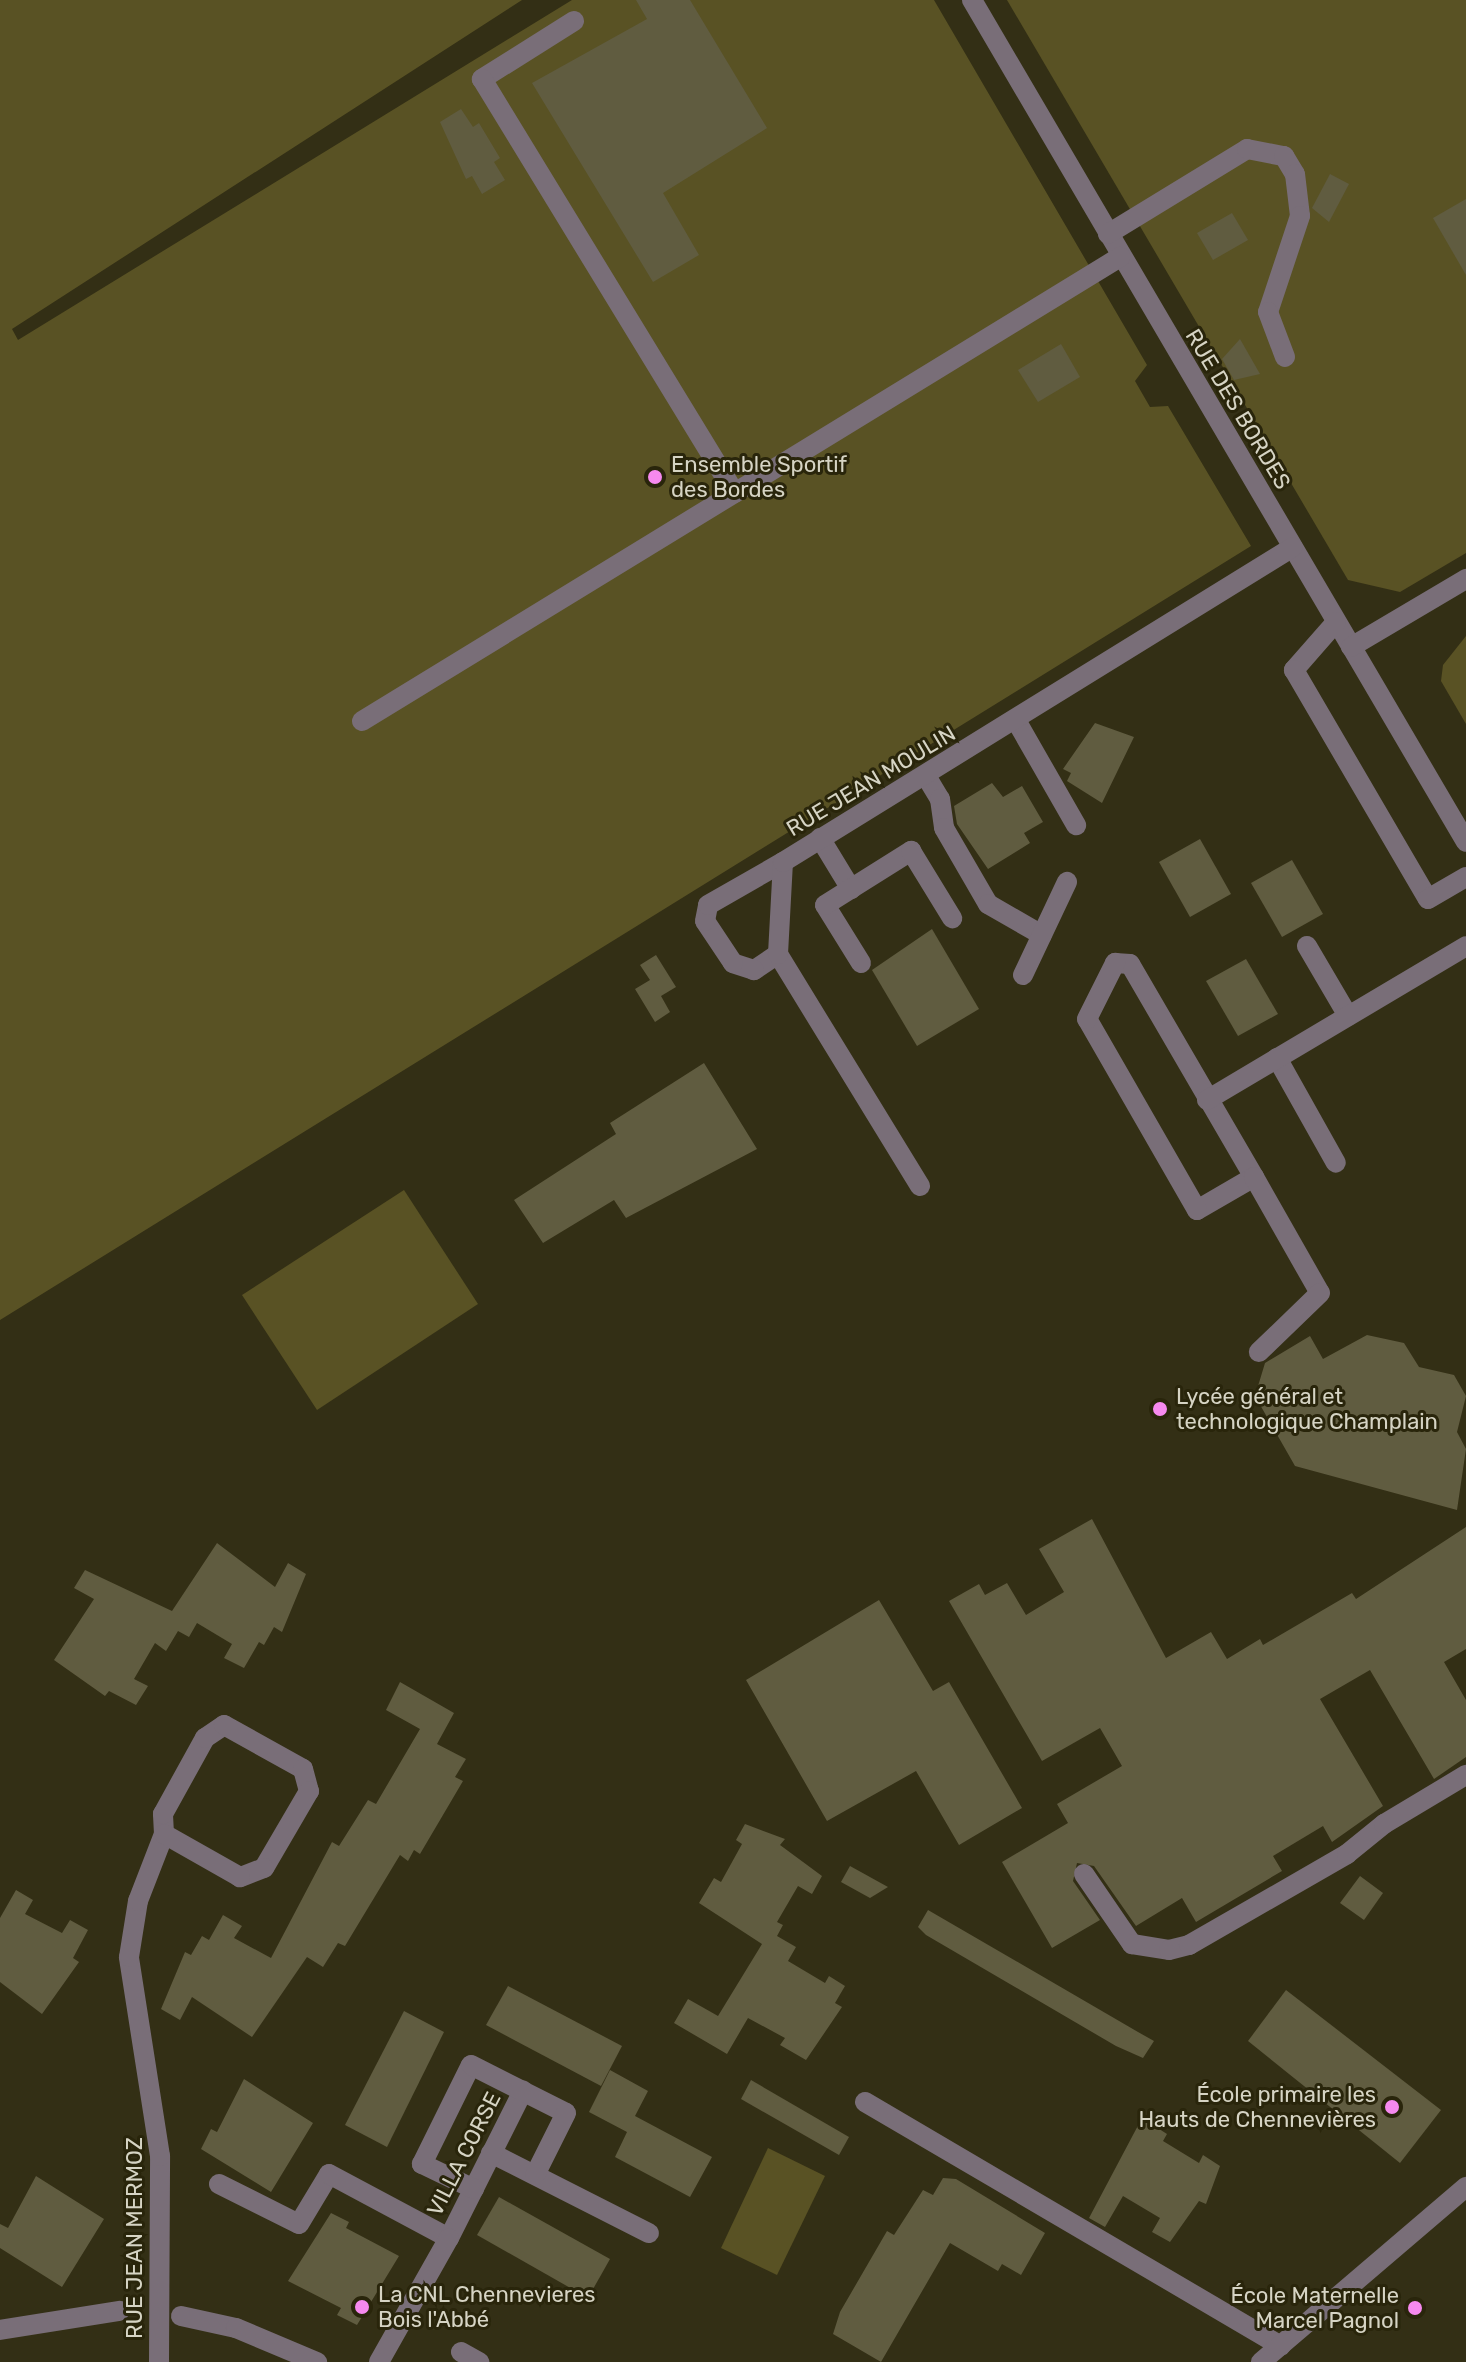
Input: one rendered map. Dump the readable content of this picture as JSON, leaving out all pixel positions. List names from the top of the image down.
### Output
{
  "streets": {
    "street": [
      "RUE DES BORDES",
      "RUE JEAN MOULIN",
      "VILLA CORSE",
      "RUE JEAN MERMOZ"
    ]
  },
  "crossings": [
    ["RUE DES BORDES", "RUE JEAN MOULIN"]
  ],
  "places": [
    "Ensemble Sportif des Bordes",
    "Lycée général et technologique Champlain",
    "École primaire les Hauts de Chennevières",
    "La CNL Chennevieres Bois l'Abbé",
    "École Maternelle Marcel Pagnol"
  ]
}
